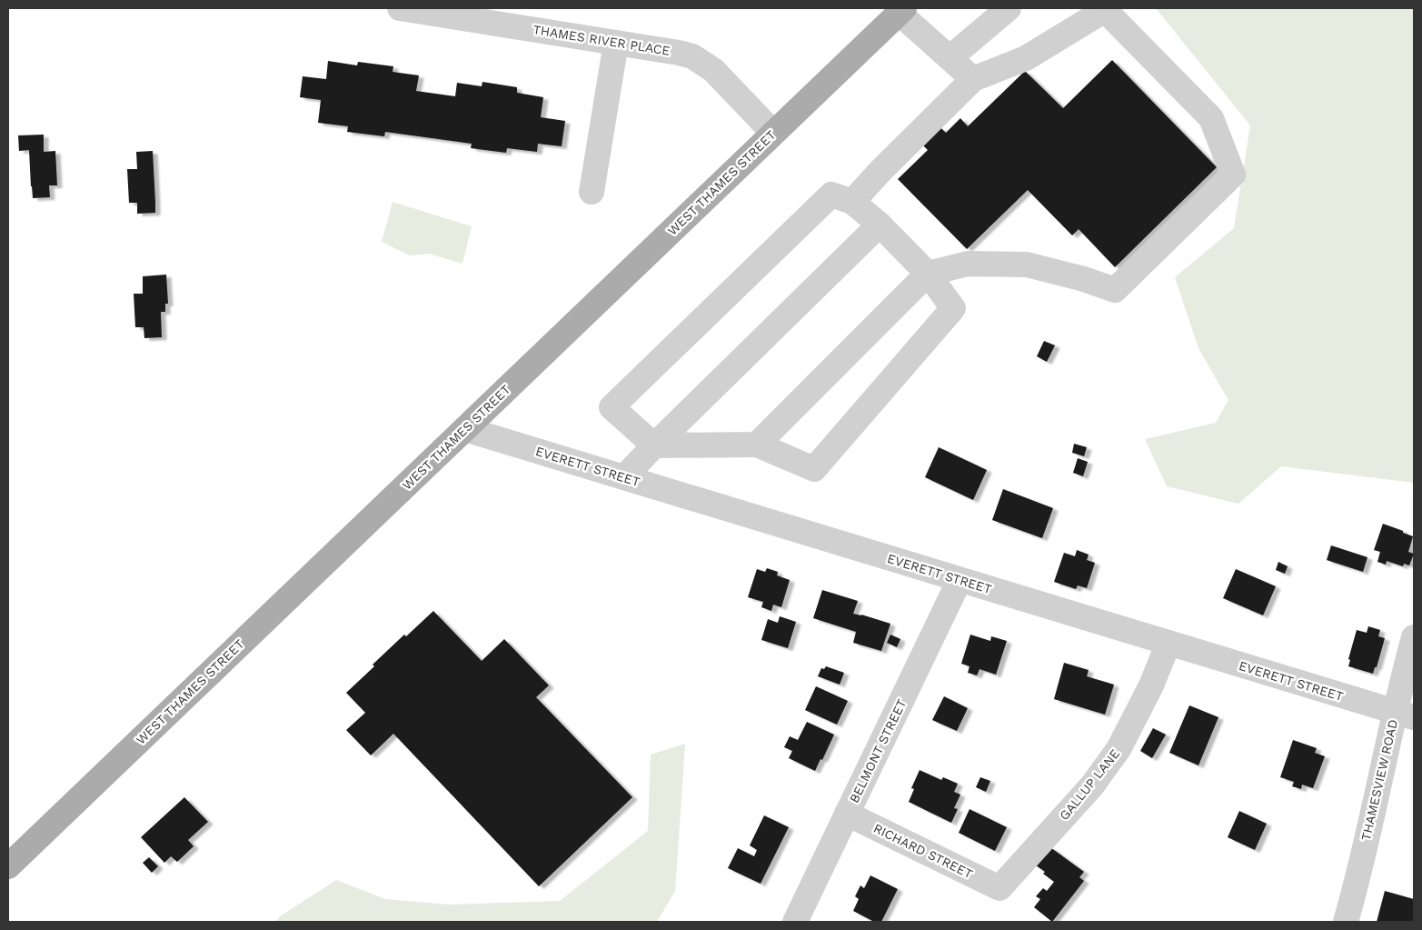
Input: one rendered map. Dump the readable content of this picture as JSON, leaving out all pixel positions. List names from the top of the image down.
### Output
{
  "streets": {
    "main road": ["WEST THAMES STREET"],
    "street": [
      "THAMES RIVER PLACE",
      "EVERETT STREET",
      "BELMONT STREET",
      "THAMESVIEW ROAD",
      "GALLUP LANE",
      "RICHARD STREET"
    ]
  },
  "crossings": [
    ["THAMES RIVER PLACE", "WEST THAMES STREET"],
    ["WEST THAMES STREET", "EVERETT STREET"],
    ["EVERETT STREET", "BELMONT STREET"],
    ["EVERETT STREET", "THAMESVIEW ROAD"],
    ["EVERETT STREET", "GALLUP LANE"],
    ["BELMONT STREET", "RICHARD STREET"],
    ["GALLUP LANE", "RICHARD STREET"]
  ]
}
